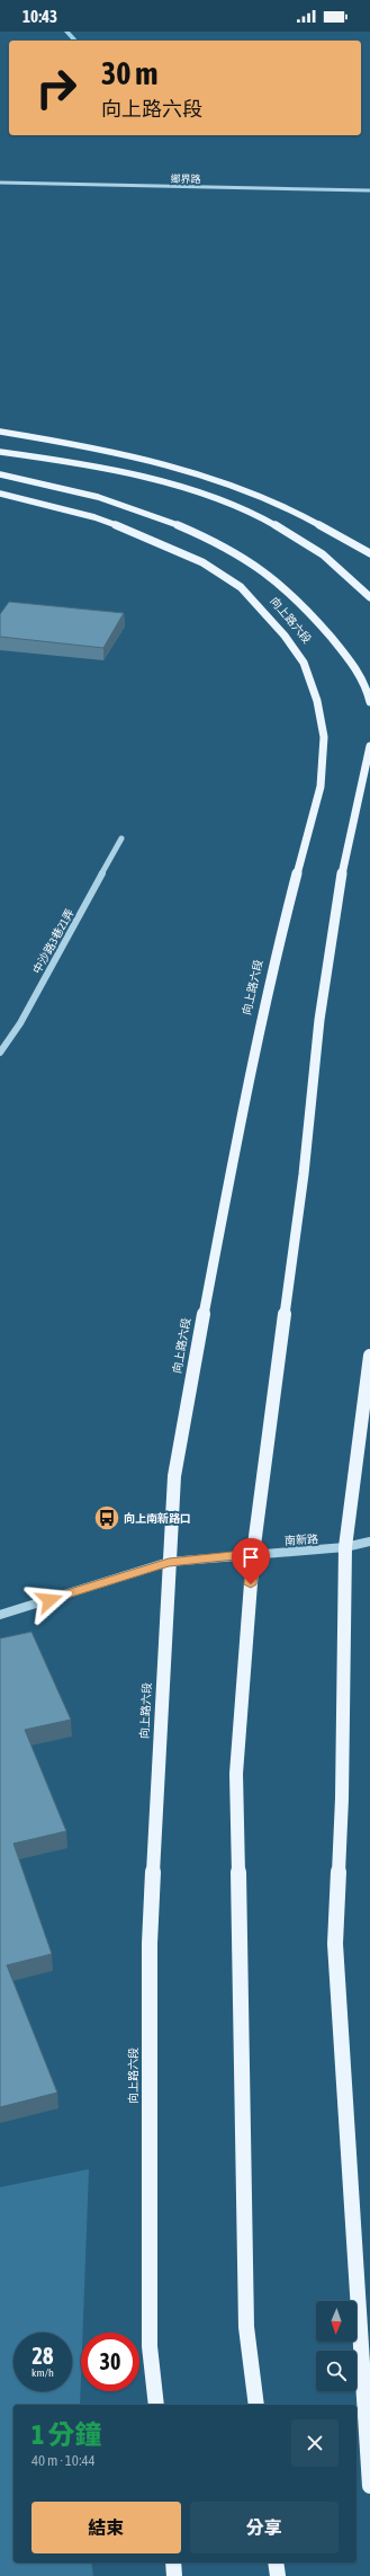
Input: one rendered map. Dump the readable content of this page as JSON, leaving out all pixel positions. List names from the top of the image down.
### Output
{
  "streets": {
    "main road": ["向上路六段"],
    "street": ["鄉界路", "中沙路3巷21弄", "南新路"]
  },
  "crossings": [
    ["向上路六段", "南新路"]
  ],
  "places": {
    "bus stop": ["向上南新路口"]
  },
  "north": "bottom",
  "page": {
    "status": "10:43",
    "turn": ["30 m", "向上路六段"],
    "speed": "28 km/h",
    "limit": "30",
    "heading": ["1 分鐘", "40 m · 10:44"],
    "buttons": ["結束", "分享"]
  }
}
